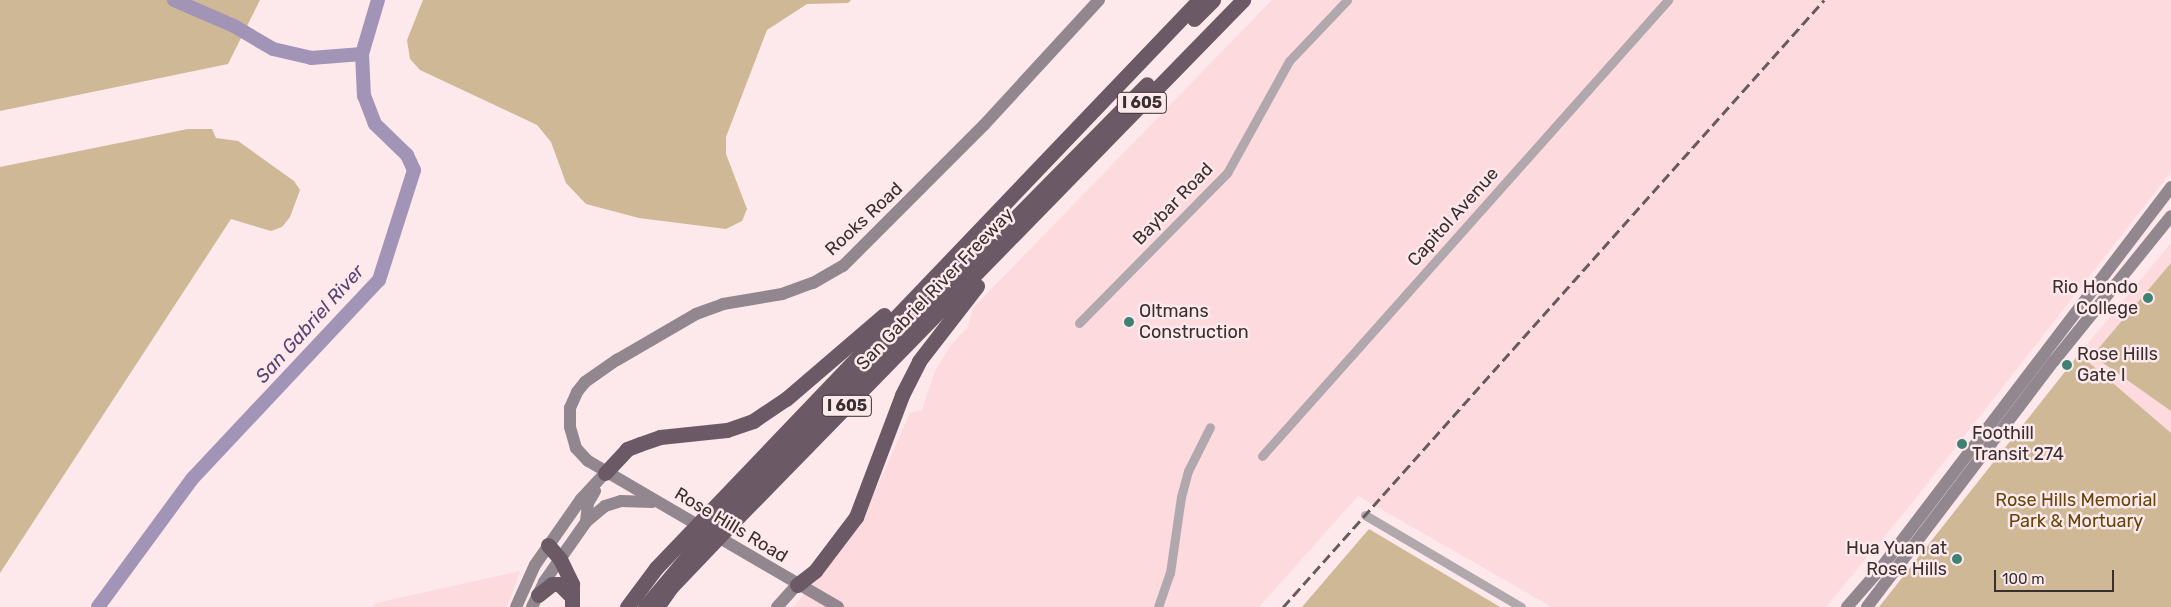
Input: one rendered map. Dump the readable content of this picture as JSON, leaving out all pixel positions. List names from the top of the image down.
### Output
{
  "streets": {
    "highway": ["I 605", "San Gabriel River Freeway"],
    "main road": ["Rooks Road", "Rose Hills Road"],
    "street": ["Baybar Road", "Capitol Avenue"]
  },
  "crossings": [
    ["Rooks Road", "Rose Hills Road"]
  ],
  "water": ["San Gabriel River"],
  "parks": ["Rose Hills Memorial Park & Mortuary"],
  "places": [
    "Rio Hondo College",
    "Oltmans Construction",
    "Rose Hills Gate I",
    "Foothill Transit 274",
    "Hua Yuan at Rose Hills"
  ],
  "scale_bar": "100 m"
}
